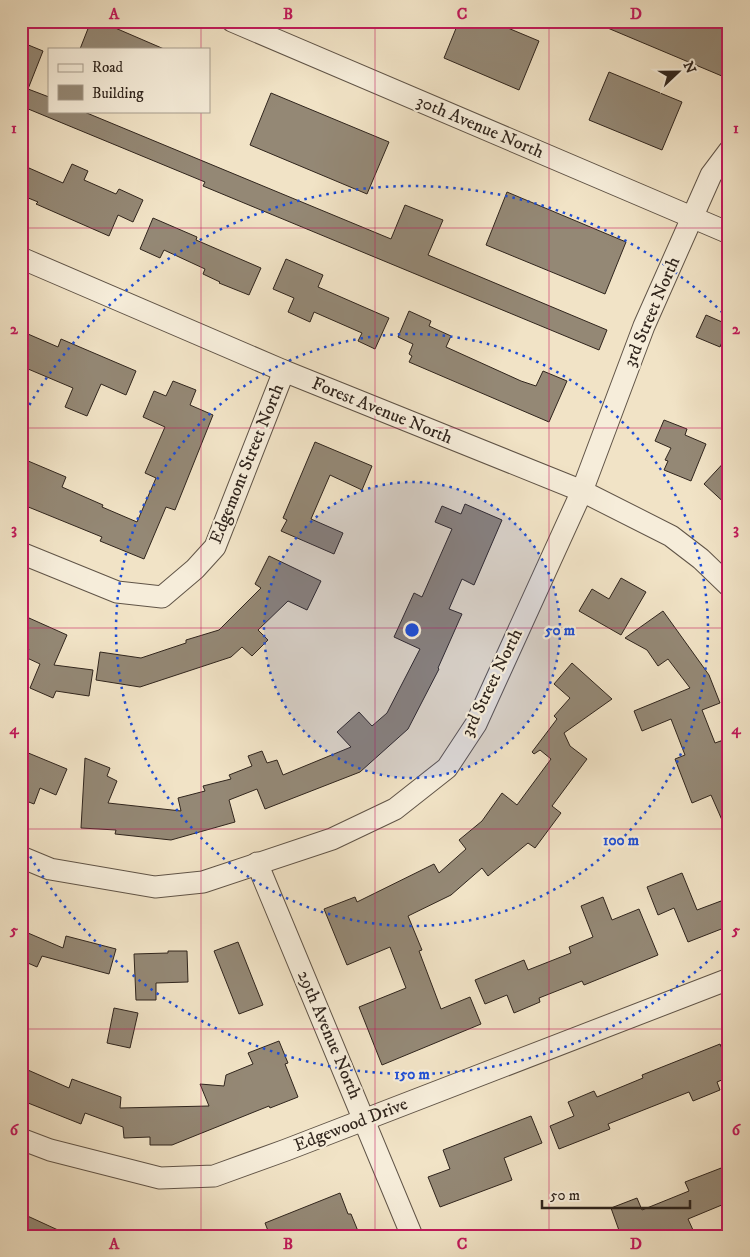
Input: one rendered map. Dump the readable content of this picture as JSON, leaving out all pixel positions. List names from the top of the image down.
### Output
{
  "streets": {
    "street": [
      "30th Avenue North",
      "3rd Street North",
      "Forest Avenue North",
      "Edgemont Street North",
      "29th Avenue North",
      "Edgewood Drive"
    ]
  },
  "crossings": [
    ["30th Avenue North", "3rd Street North"],
    ["3rd Street North", "Forest Avenue North"],
    ["3rd Street North", "29th Avenue North"],
    ["Forest Avenue North", "Edgemont Street North"],
    ["29th Avenue North", "Edgewood Drive"]
  ],
  "legend": ["Road", "Building"],
  "scale_bar": "50 m",
  "north": "right",
  "grid": {
    "columns": [
      "A",
      "B",
      "C",
      "D"
    ],
    "rows": [
      "1",
      "2",
      "3",
      "4",
      "5",
      "6"
    ]
  },
  "rings": ["50 m", "100 m", "150 m"]
}
